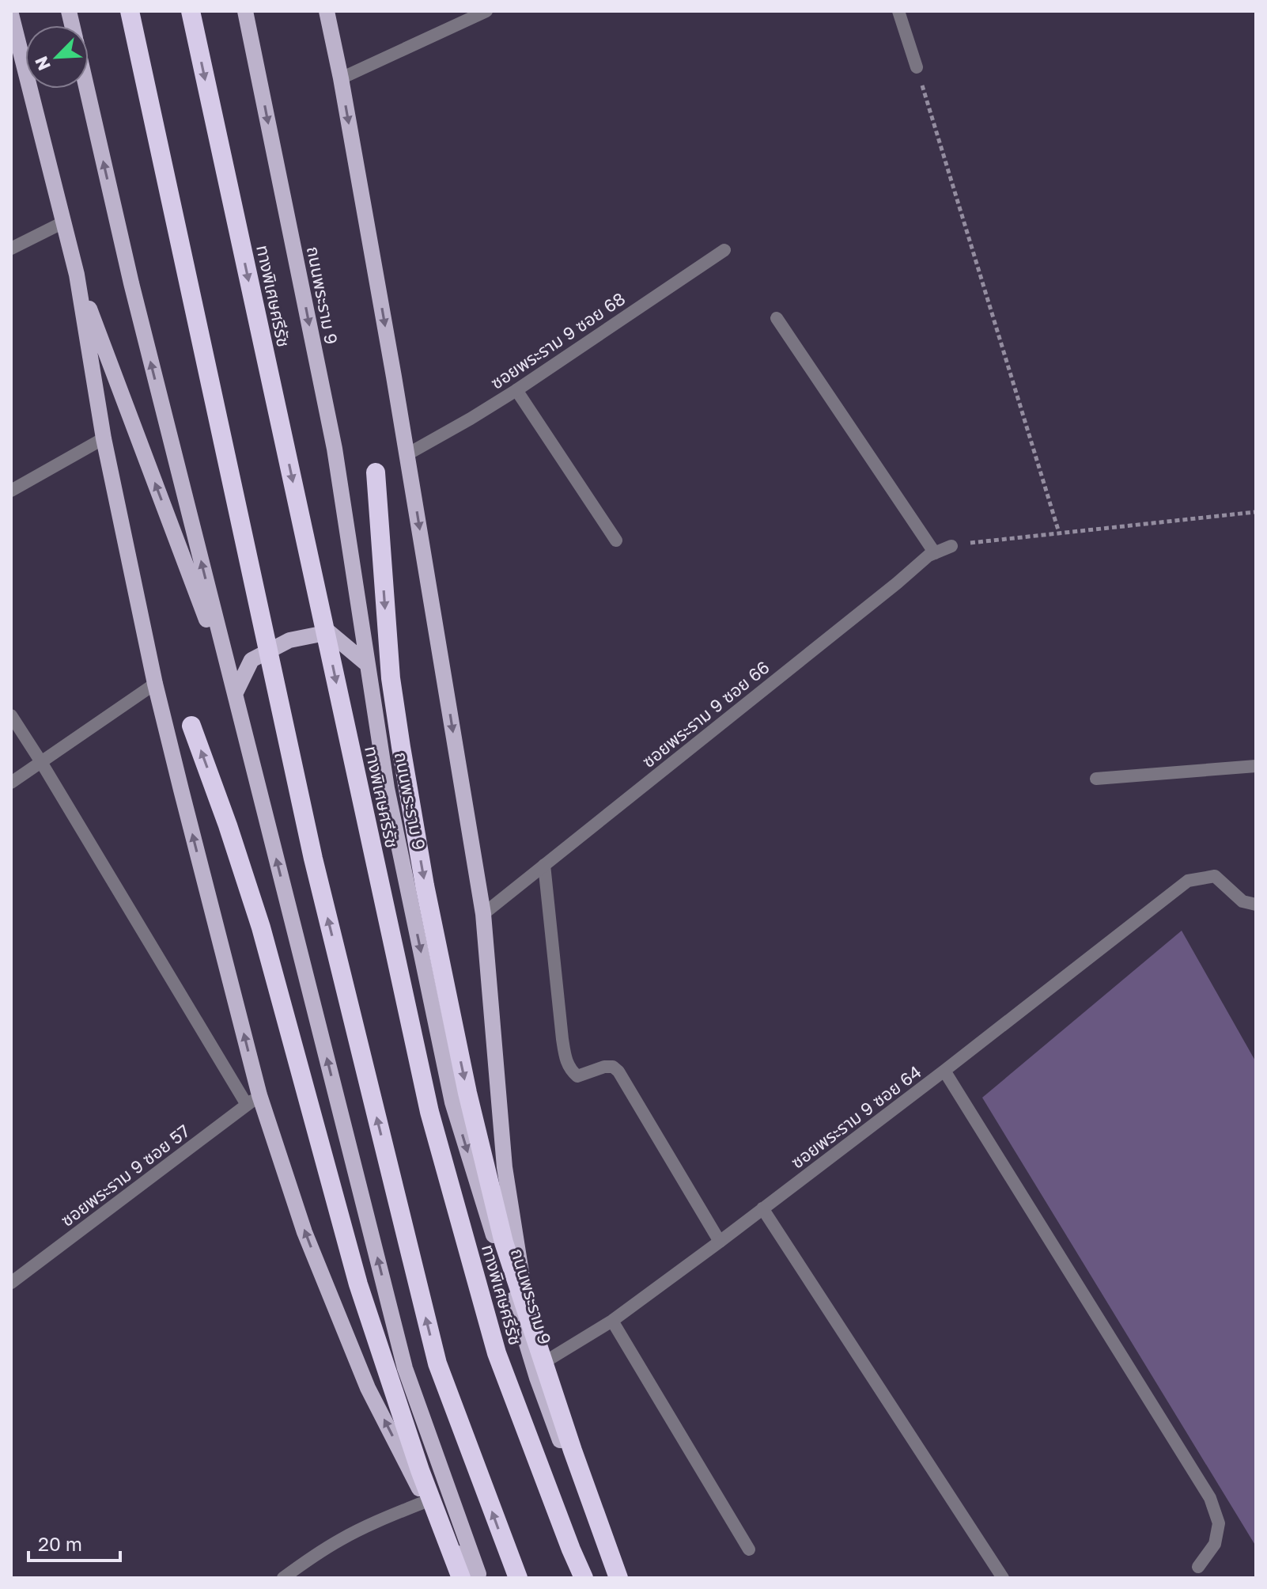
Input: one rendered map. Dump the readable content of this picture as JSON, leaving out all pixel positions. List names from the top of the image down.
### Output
{
  "streets": {
    "highway": ["ทางพิเศษศรีรัช"],
    "main road": ["ถนนพระราม 9"],
    "street": [
      "ซอยพระราม 9 ซอย 68",
      "ซอยพระราม 9 ซอย 66",
      "ซอยพระราม 9 ซอย 64",
      "ซอยพระราม 9 ซอย 57"
    ]
  },
  "crossings": [
    ["ถนนพระราม 9", "ซอยพระราม 9 ซอย 64"]
  ],
  "scale_bar": "20 m",
  "north": "bottom left"
}
